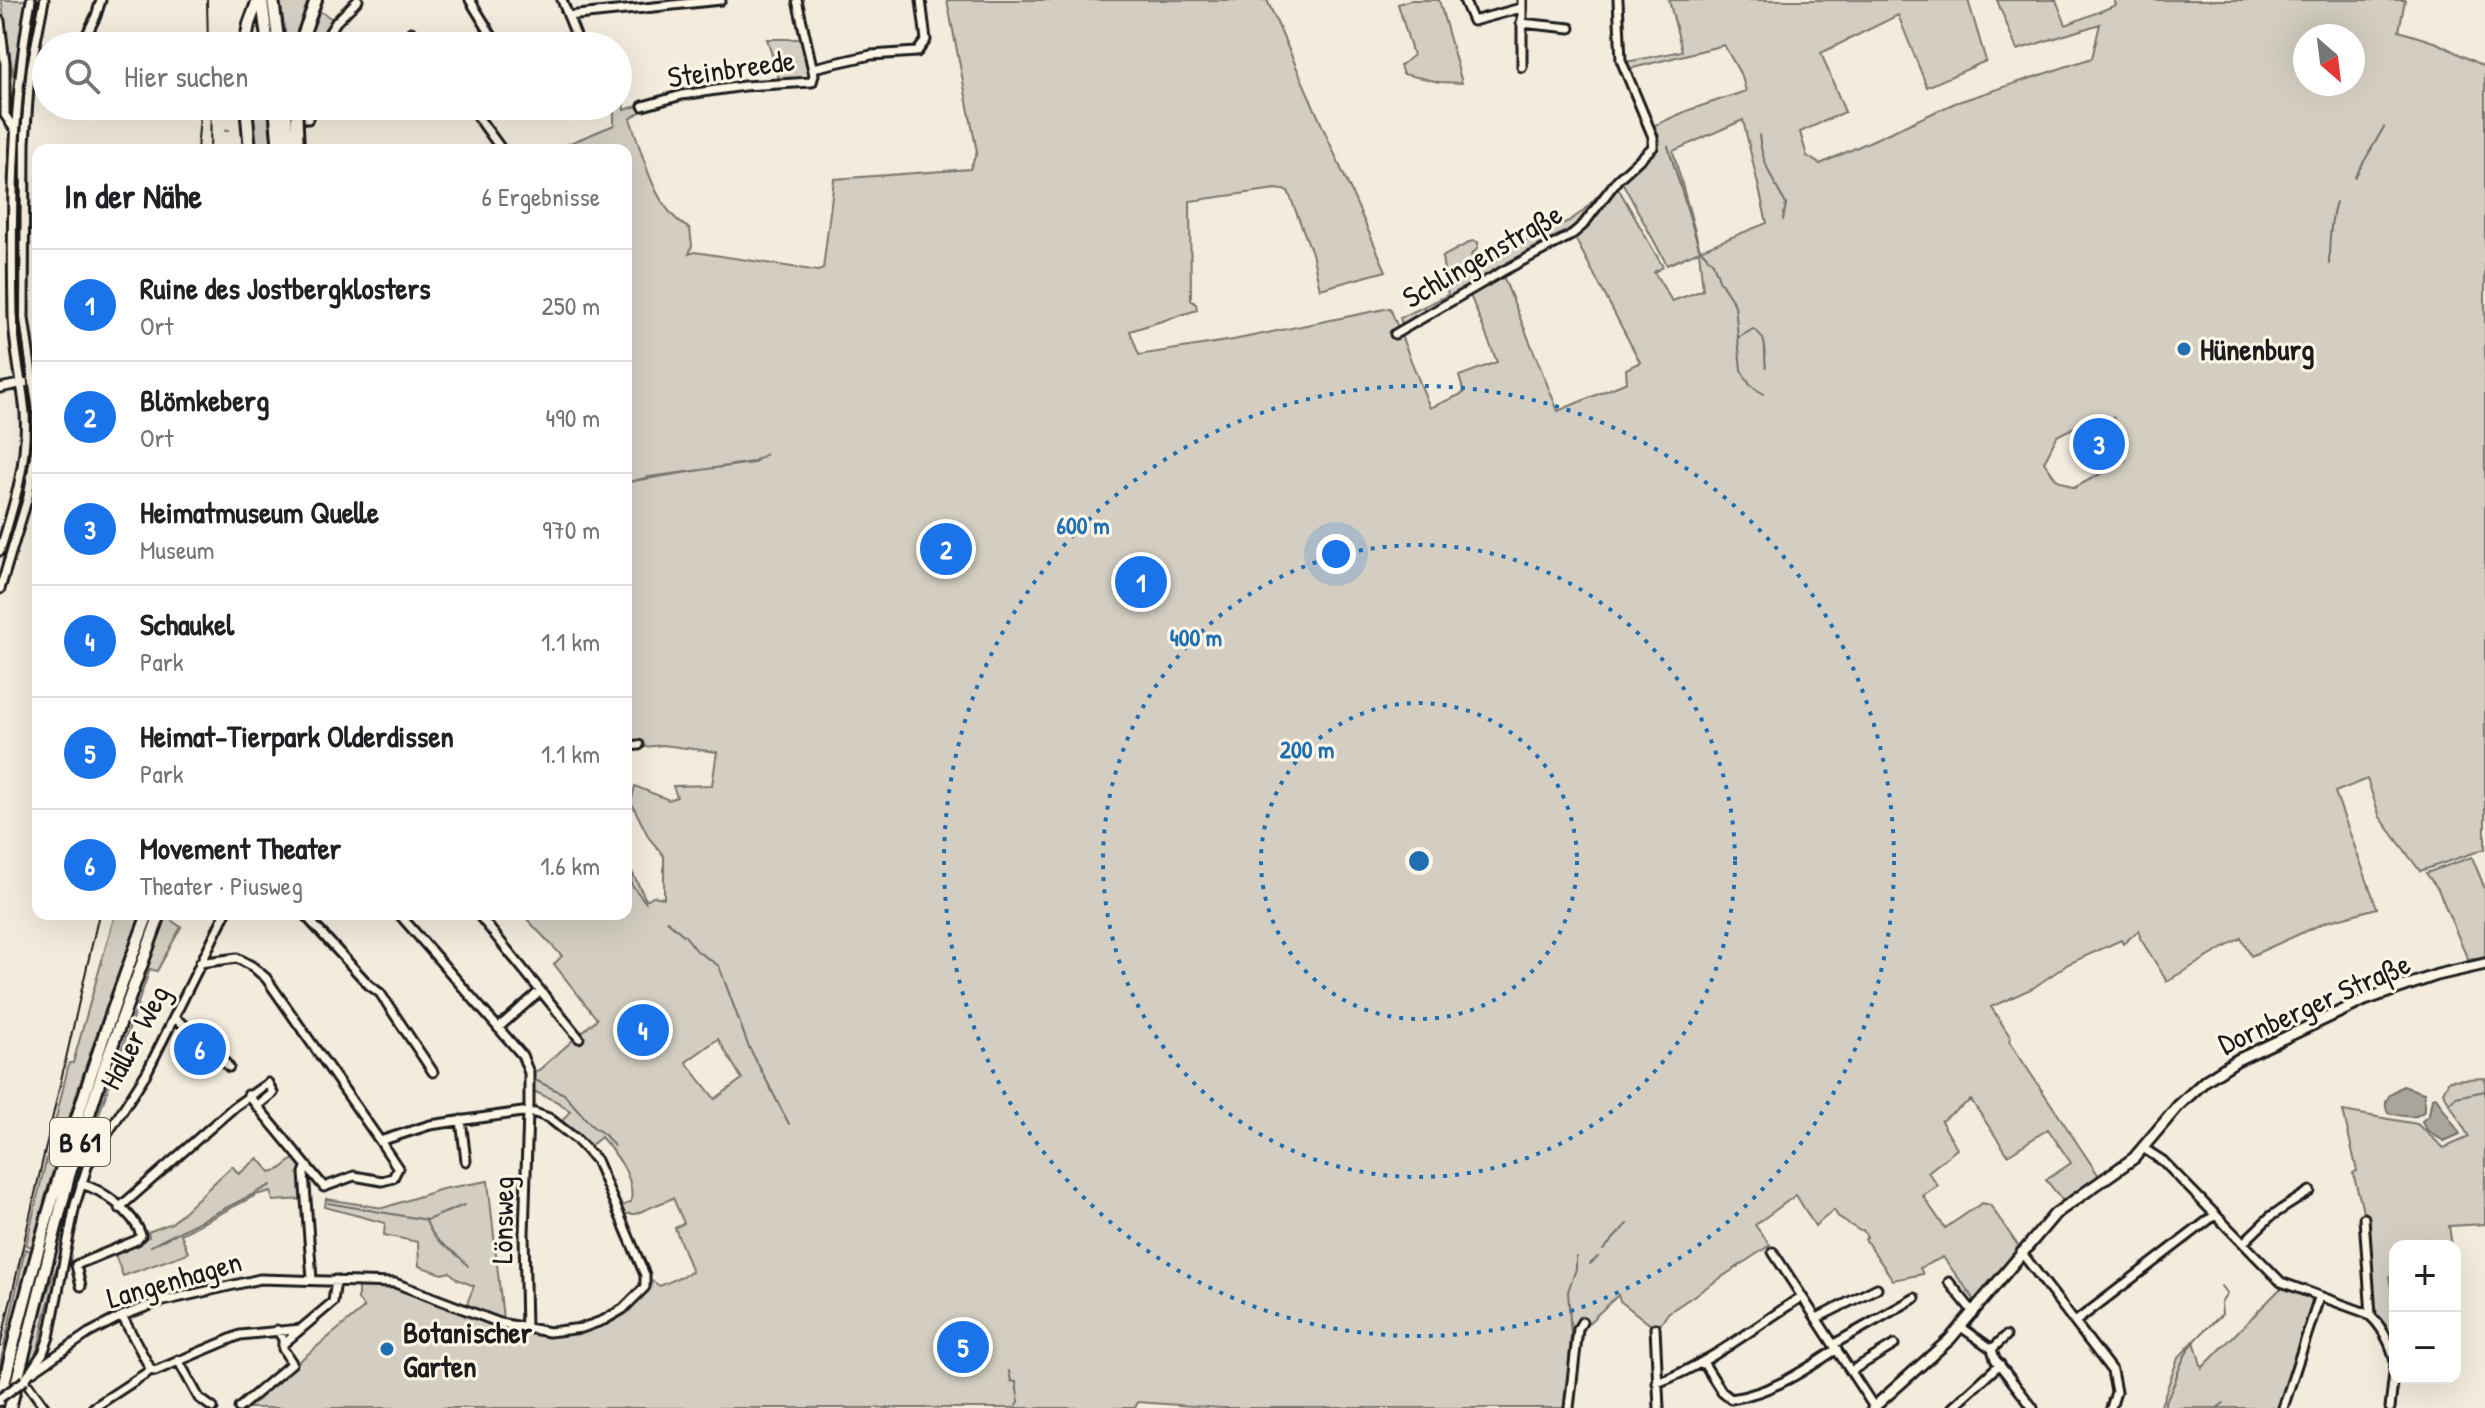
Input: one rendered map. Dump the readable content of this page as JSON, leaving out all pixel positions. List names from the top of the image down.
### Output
{
  "streets": {
    "highway": ["B 61"],
    "main road": ["Dornberger Straße"],
    "street": [
      "Steinbreede",
      "Schlingenstraße",
      "Haller Weg",
      "Lönsweg",
      "Langenhagen"
    ]
  },
  "crossings": [
    ["Haller Weg", "B 61"],
    ["Haller Weg", "Langenhagen"],
    ["Lönsweg", "Langenhagen"]
  ],
  "places": ["Hünenburg", "Botanischer Garten"],
  "north": "bottom right",
  "page": {
    "search": "Hier suchen",
    "heading": ["In der Nähe", "6 Ergebnisse"],
    "list": [
      {
        "mark": "1",
        "name": "Ruine des Jostbergklosters",
        "note": "Ort",
        "value": "250 m"
      },
      {
        "mark": "2",
        "name": "Blömkeberg",
        "note": "Ort",
        "value": "490 m"
      },
      {
        "mark": "3",
        "name": "Heimatmuseum Quelle",
        "note": "Museum",
        "value": "970 m"
      },
      {
        "mark": "4",
        "name": "Schaukel",
        "note": "Park",
        "value": "1.1 km"
      },
      {
        "mark": "5",
        "name": "Heimat-Tierpark Olderdissen",
        "note": "Park",
        "value": "1.1 km"
      },
      {
        "mark": "6",
        "name": "Movement Theater",
        "note": "Theater · Piusweg",
        "value": "1.6 km"
      }
    ],
    "pins": [
      "3",
      "2",
      "1",
      "4",
      "6",
      "5"
    ],
    "map_buttons": ["+", "−"]
  },
  "rings": ["600 m", "400 m", "200 m"]
}
